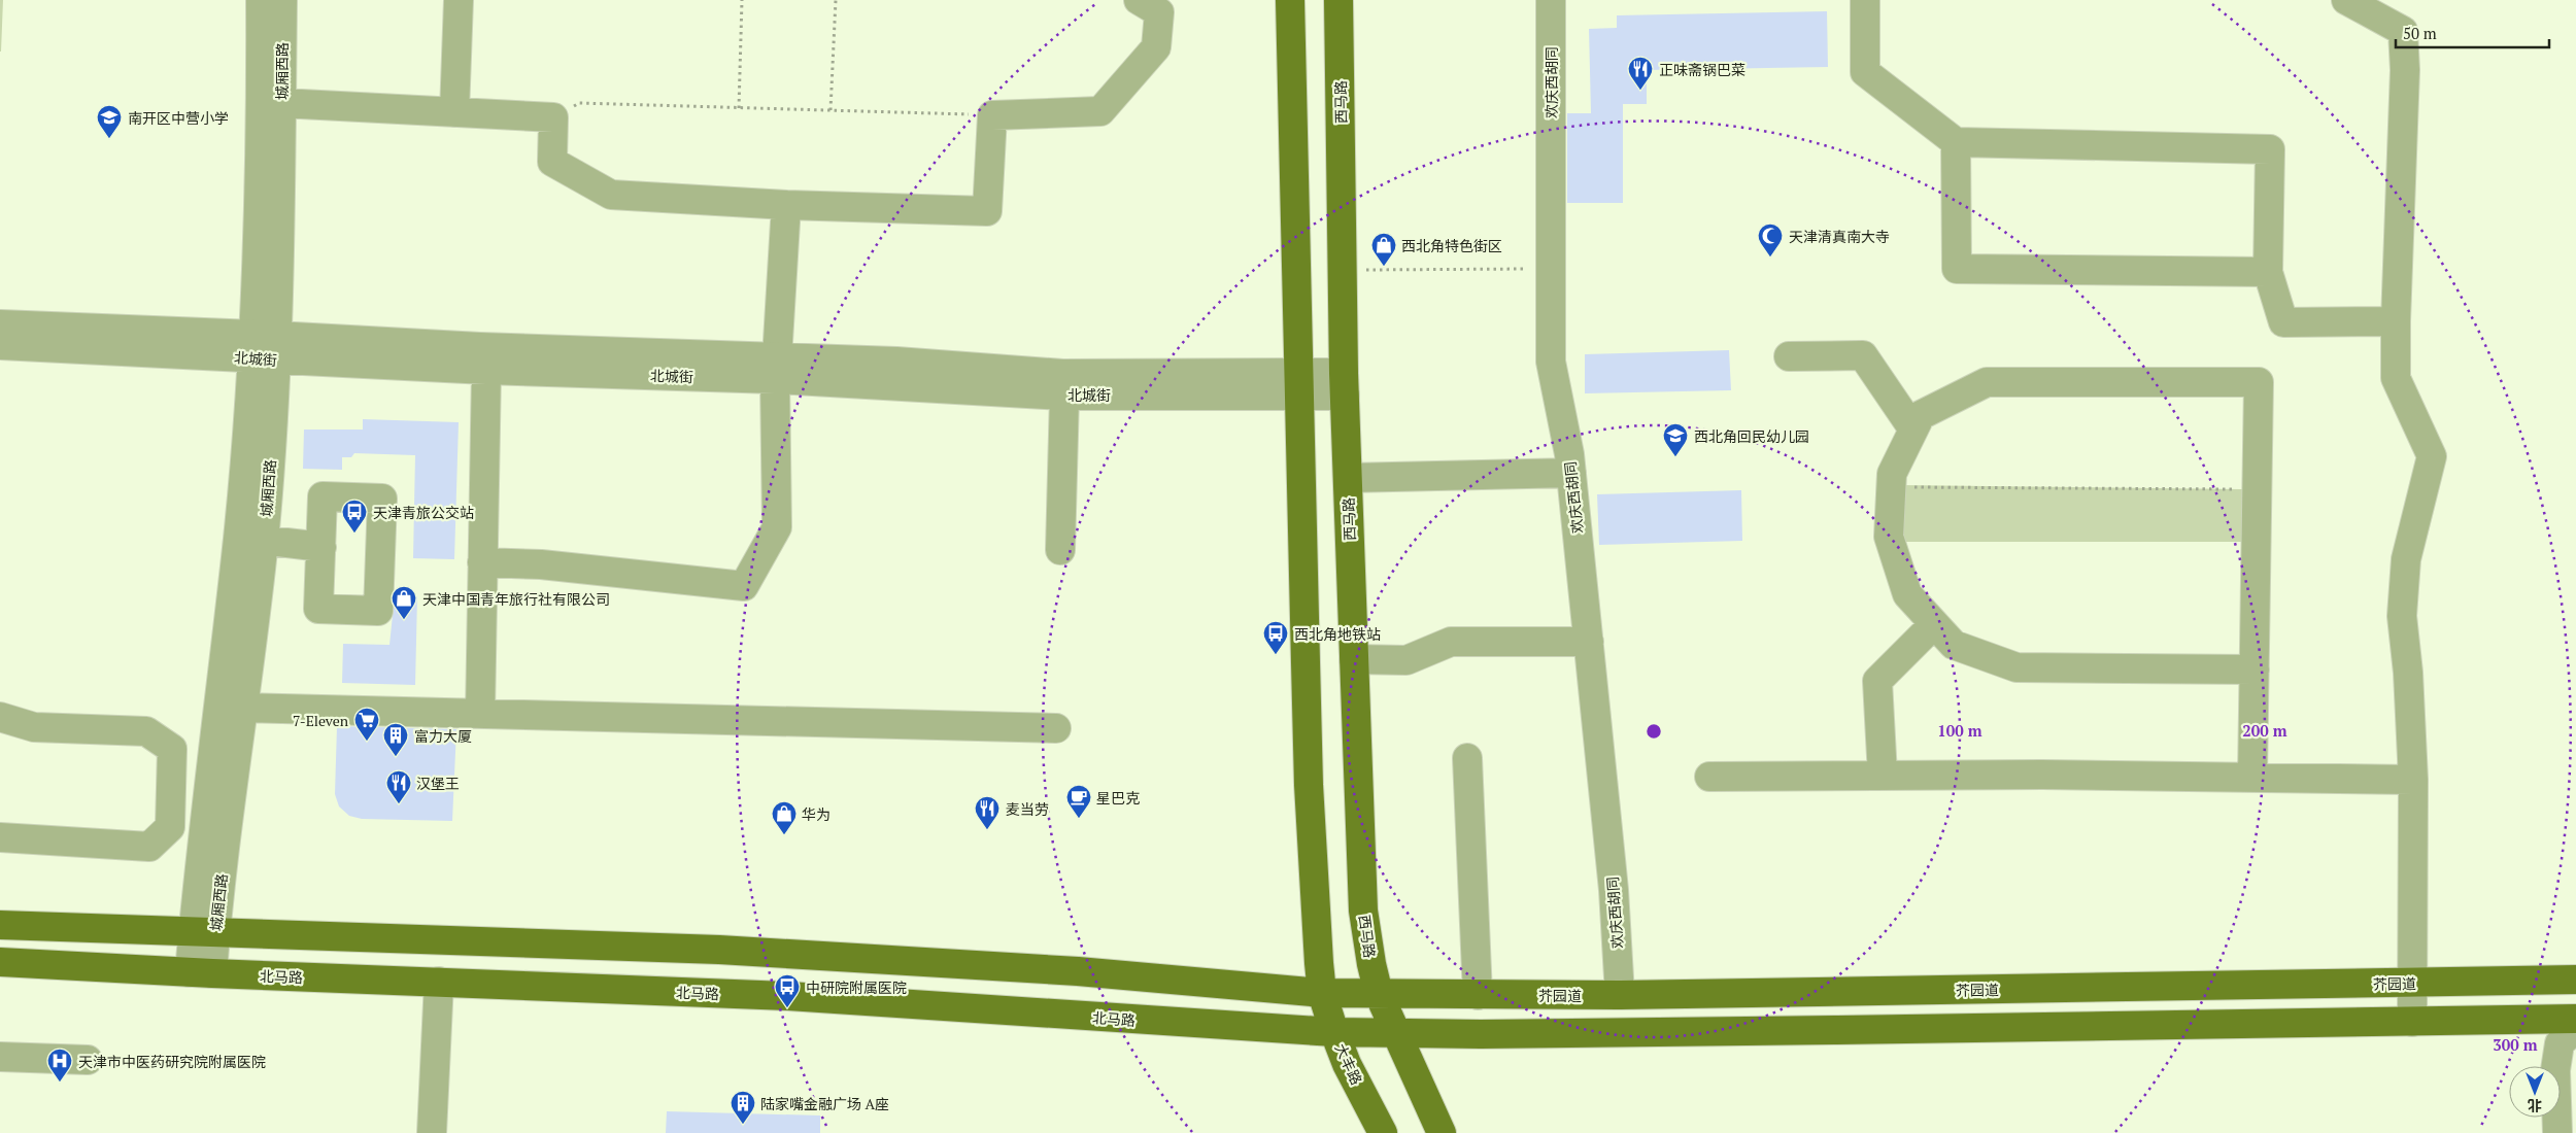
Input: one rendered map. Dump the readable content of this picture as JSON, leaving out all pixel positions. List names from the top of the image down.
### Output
{
  "streets": {
    "main road": [
      "西马路",
      "北马路",
      "芥园道",
      "大丰路"
    ],
    "street": ["城厢西路", "欢庆西胡同", "北城街"]
  },
  "crossings": [
    ["城厢西路", "北城街"],
    ["城厢西路", "北马路"],
    ["欢庆西胡同", "芥园道"],
    ["西马路", "北城街"],
    ["西马路", "北马路"],
    ["西马路", "芥园道"],
    ["北马路", "大丰路"]
  ],
  "places": {
    "restaurant": ["正味斋锅巴菜", "汉堡王", "麦当劳"],
    "school or university": ["南开区中营小学", "西北角回民幼儿园"],
    "mosque": ["天津清真南大寺"],
    "shop": ["西北角特色街区", "天津中国青年旅行社有限公司", "华为"],
    "bus stop": ["天津青旅公交站", "西北角地铁站", "中研院附属医院"],
    "supermarket": ["7-Eleven"],
    "building": ["富力大厦", "陆家嘴金融广场 A座"],
    "cafe": ["星巴克"],
    "hospital": ["天津市中医药研究院附属医院"]
  },
  "scale_bar": "50 m",
  "north": "bottom",
  "rings": ["100 m", "200 m", "300 m"]
}
